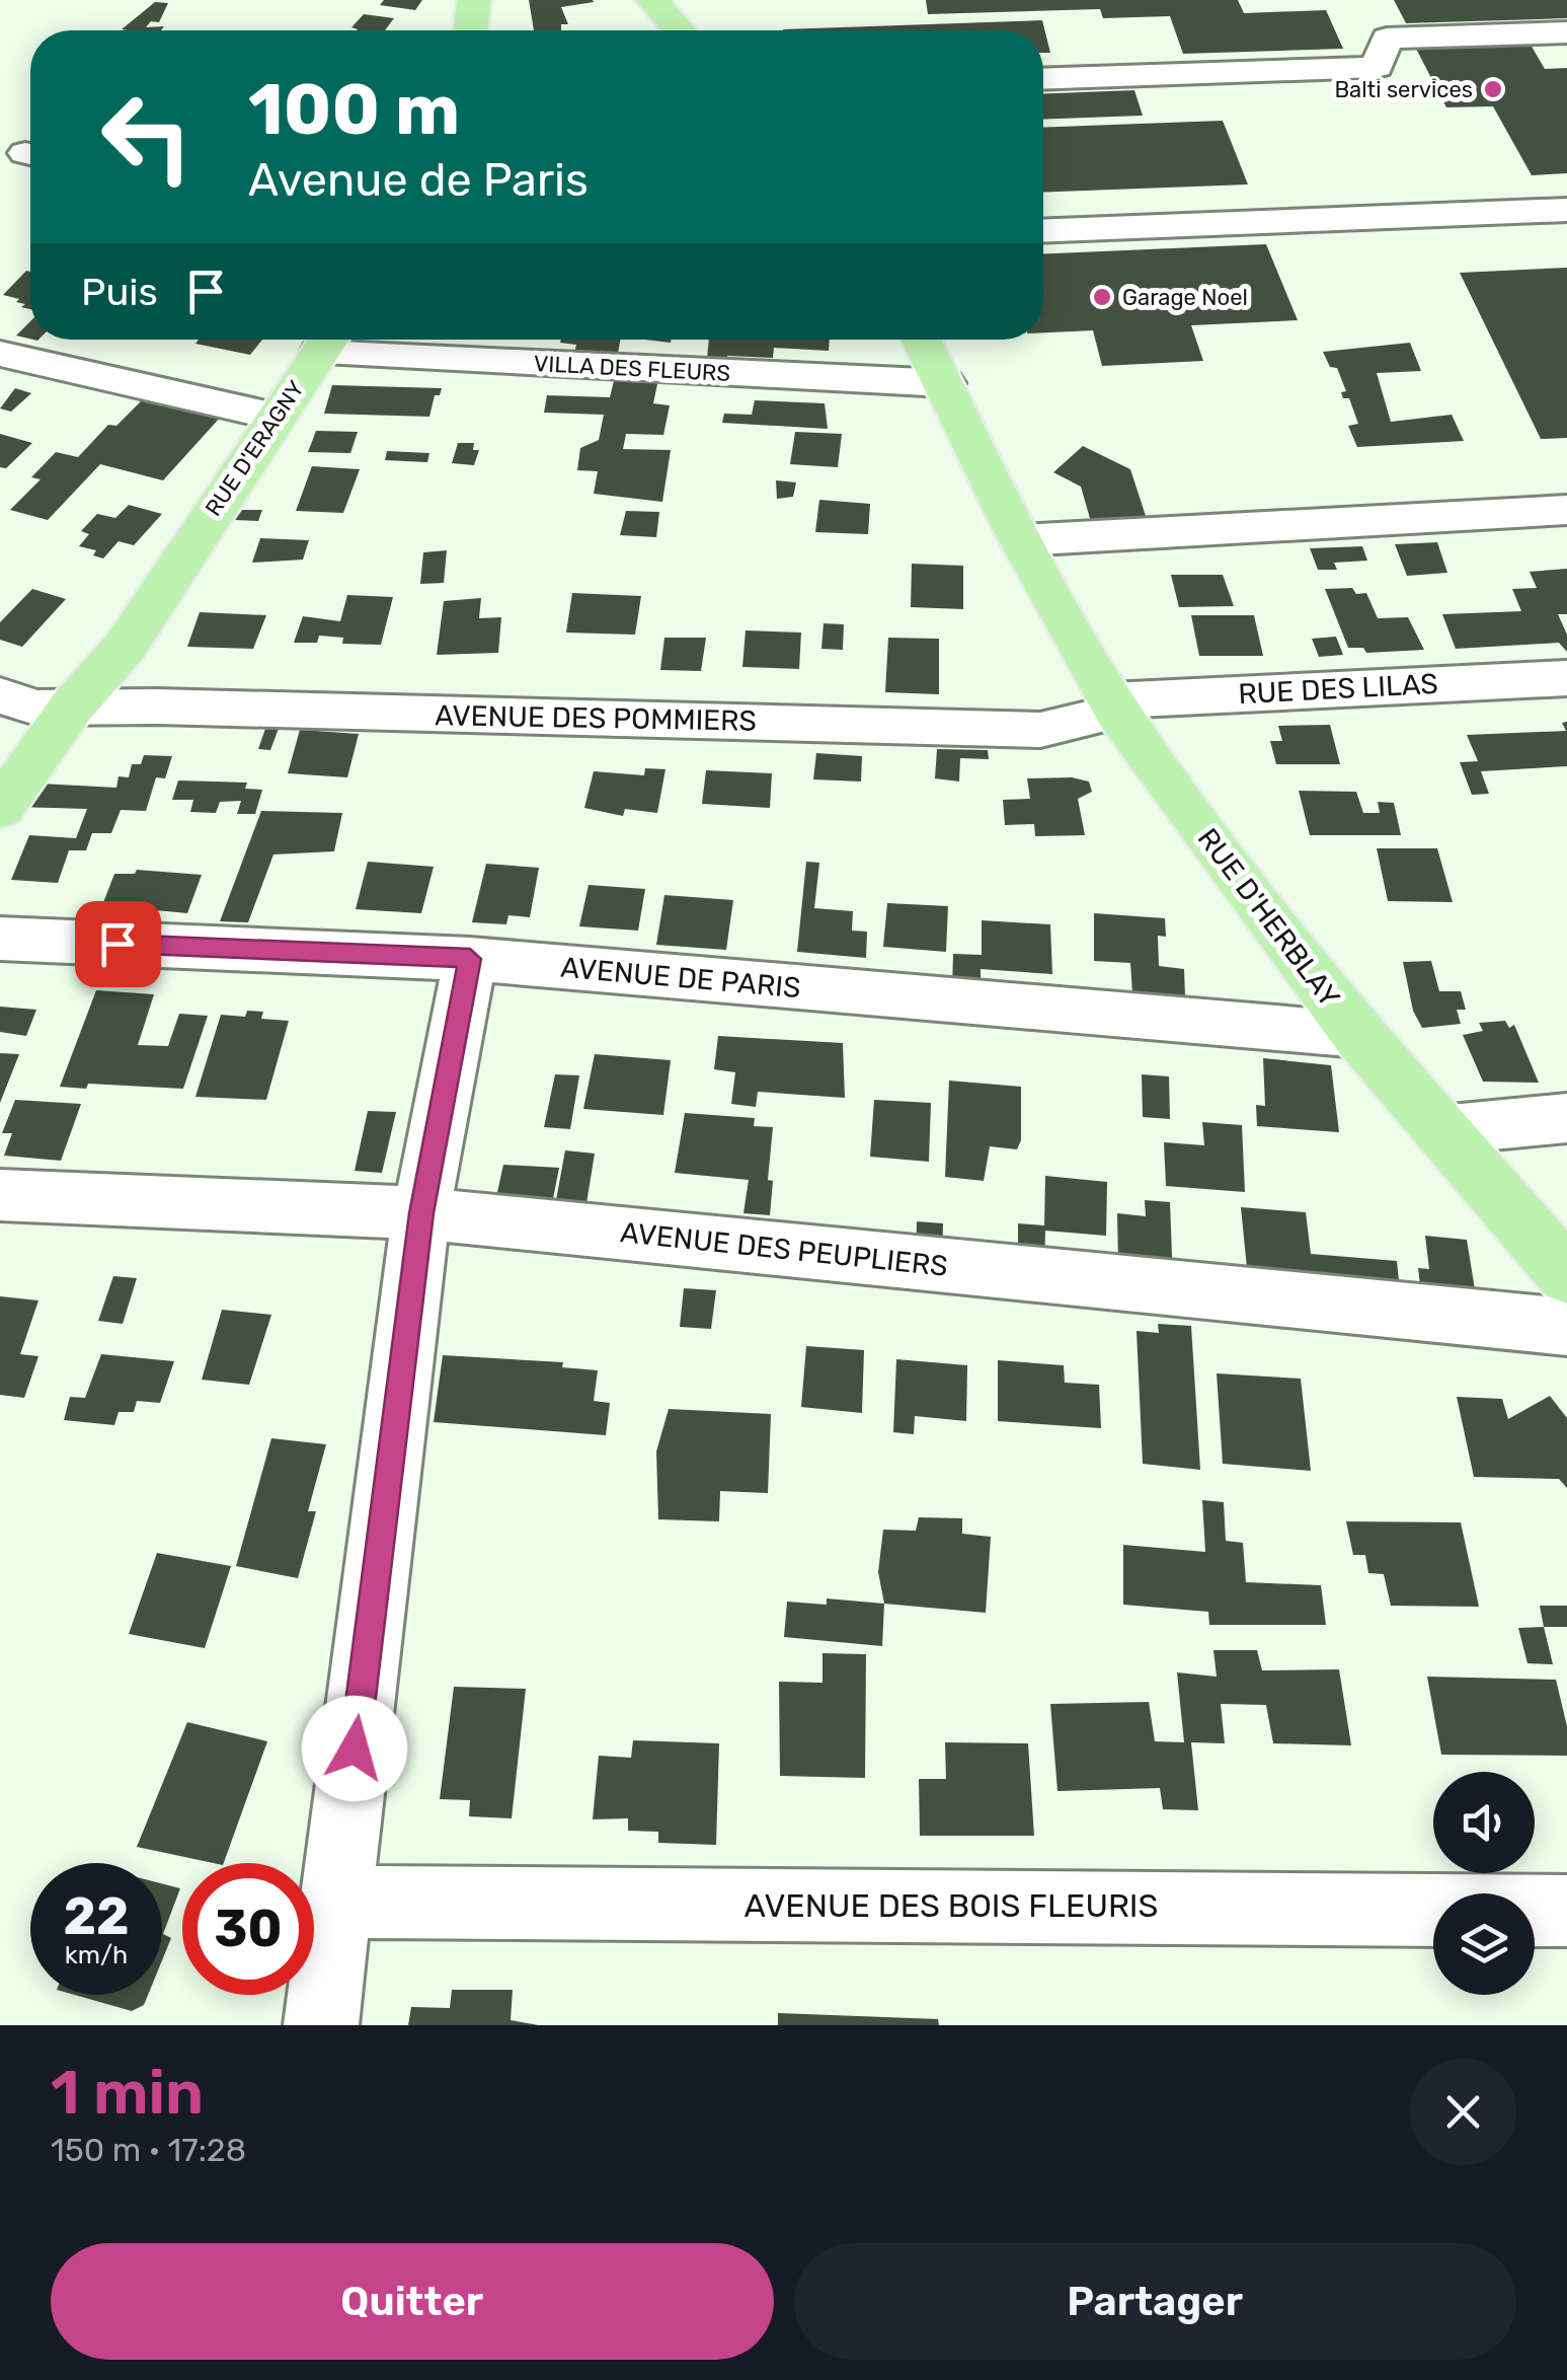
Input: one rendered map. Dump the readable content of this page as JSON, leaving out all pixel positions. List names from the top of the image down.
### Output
{
  "streets": {
    "main road": ["RUE D'ERAGNY", "RUE D'HERBLAY"],
    "street": [
      "VILLA DES FLEURS",
      "RUE DES LILAS",
      "AVENUE DES POMMIERS",
      "AVENUE DE PARIS",
      "AVENUE DES PEUPLIERS",
      "AVENUE DES BOIS FLEURIS"
    ]
  },
  "crossings": [
    ["VILLA DES FLEURS", "RUE D'ERAGNY"],
    ["VILLA DES FLEURS", "RUE D'HERBLAY"],
    ["RUE D'ERAGNY", "AVENUE DES POMMIERS"],
    ["RUE DES LILAS", "AVENUE DES POMMIERS"],
    ["RUE DES LILAS", "RUE D'HERBLAY"],
    ["AVENUE DES POMMIERS", "RUE D'HERBLAY"],
    ["RUE D'HERBLAY", "AVENUE DE PARIS"]
  ],
  "places": ["Balti services", "Garage Noel"],
  "page": {
    "turn": ["100 m", "Avenue de Paris"],
    "then": "Puis",
    "speed": "22 km/h",
    "limit": "30",
    "heading": ["1 min", "150 m · 17:28"],
    "buttons": ["Quitter", "Partager"]
  }
}
